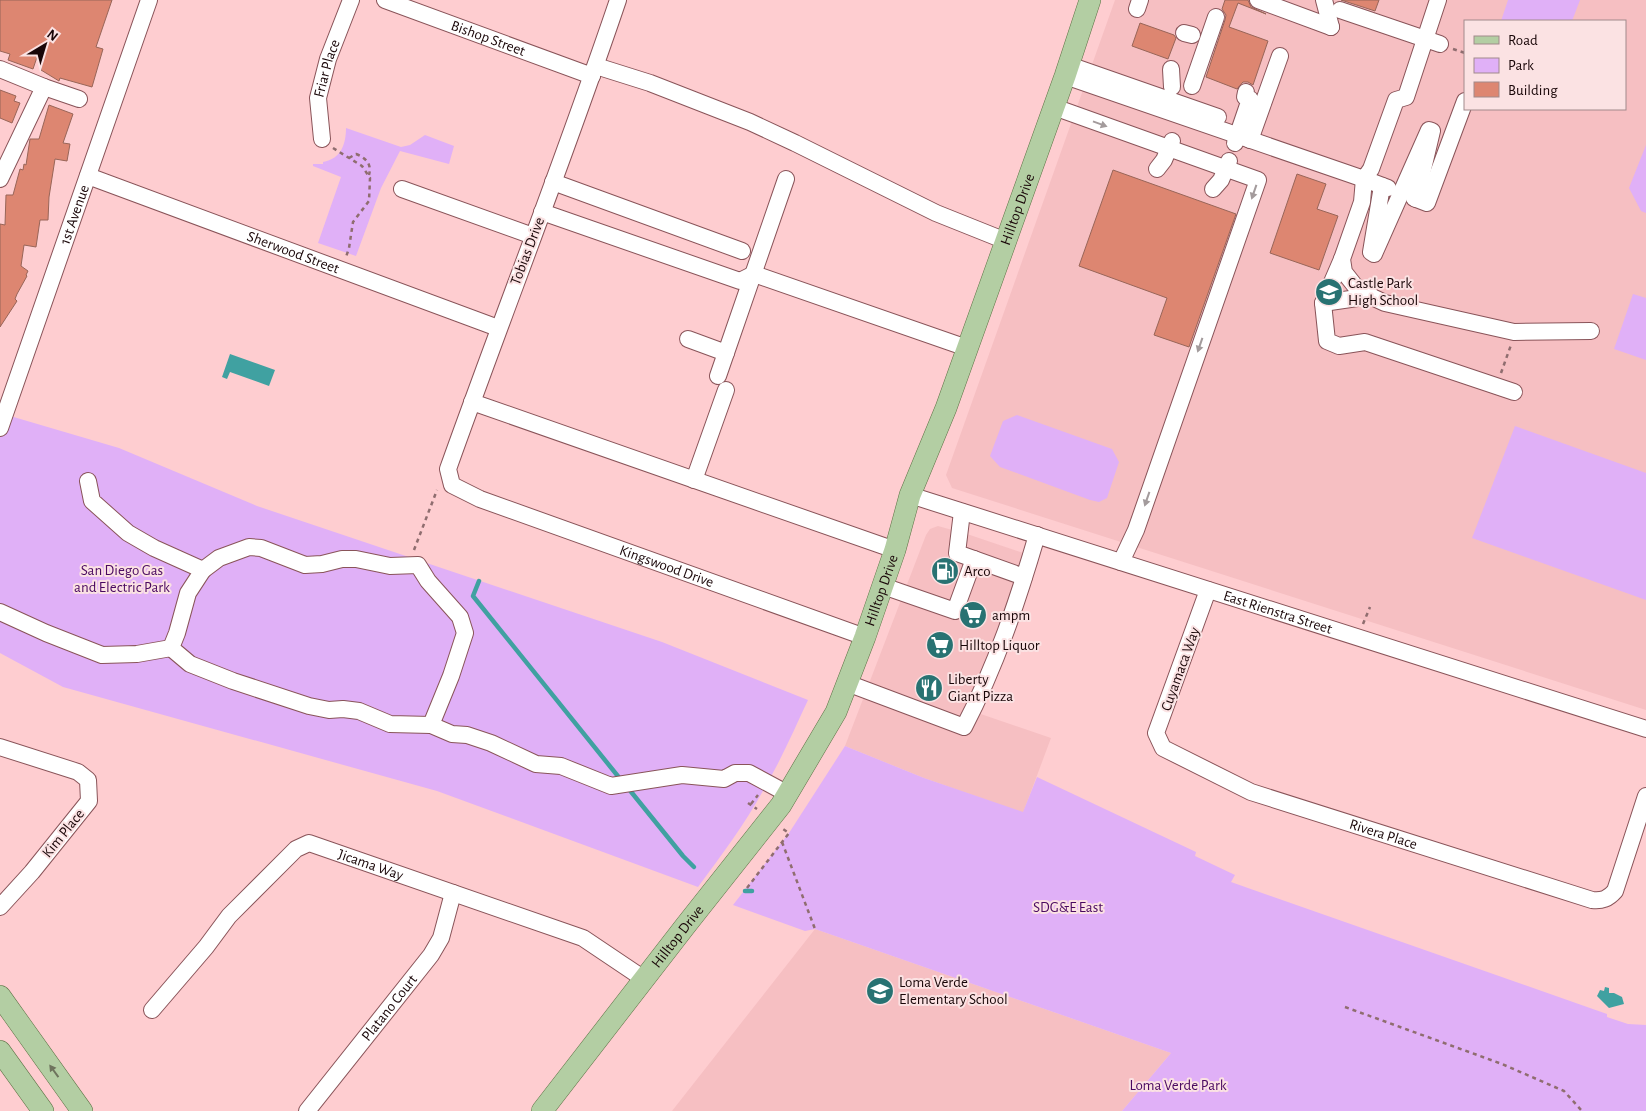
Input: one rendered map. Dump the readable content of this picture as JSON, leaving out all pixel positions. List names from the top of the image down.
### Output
{
  "streets": {
    "main road": ["Hilltop Drive"],
    "street": [
      "Bishop Street",
      "Friar Place",
      "1st Avenue",
      "Tobias Drive",
      "Sherwood Street",
      "Kingswood Drive",
      "East Rienstra Street",
      "Cuyamaca Way",
      "Kim Place",
      "Rivera Place",
      "Jicama Way",
      "Platano Court"
    ]
  },
  "crossings": [
    ["Bishop Street", "Hilltop Drive"],
    ["Bishop Street", "Tobias Drive"],
    ["Hilltop Drive", "Kingswood Drive"],
    ["Hilltop Drive", "East Rienstra Street"],
    ["Hilltop Drive", "Jicama Way"],
    ["1st Avenue", "Sherwood Street"],
    ["Tobias Drive", "Sherwood Street"],
    ["Tobias Drive", "Kingswood Drive"],
    ["East Rienstra Street", "Cuyamaca Way"],
    ["Cuyamaca Way", "Rivera Place"],
    ["Jicama Way", "Platano Court"]
  ],
  "parks": ["San Diego Gas and Electric Park", "SDG&E East", "Loma Verde Park"],
  "places": {
    "school or university": ["Castle Park High School", "Loma Verde Elementary School"],
    "fuel station": ["Arco"],
    "supermarket": ["ampm", "Hilltop Liquor"],
    "restaurant": ["Liberty Giant Pizza"]
  },
  "legend": ["Road", "Park", "Building"],
  "north": "top right"
}
